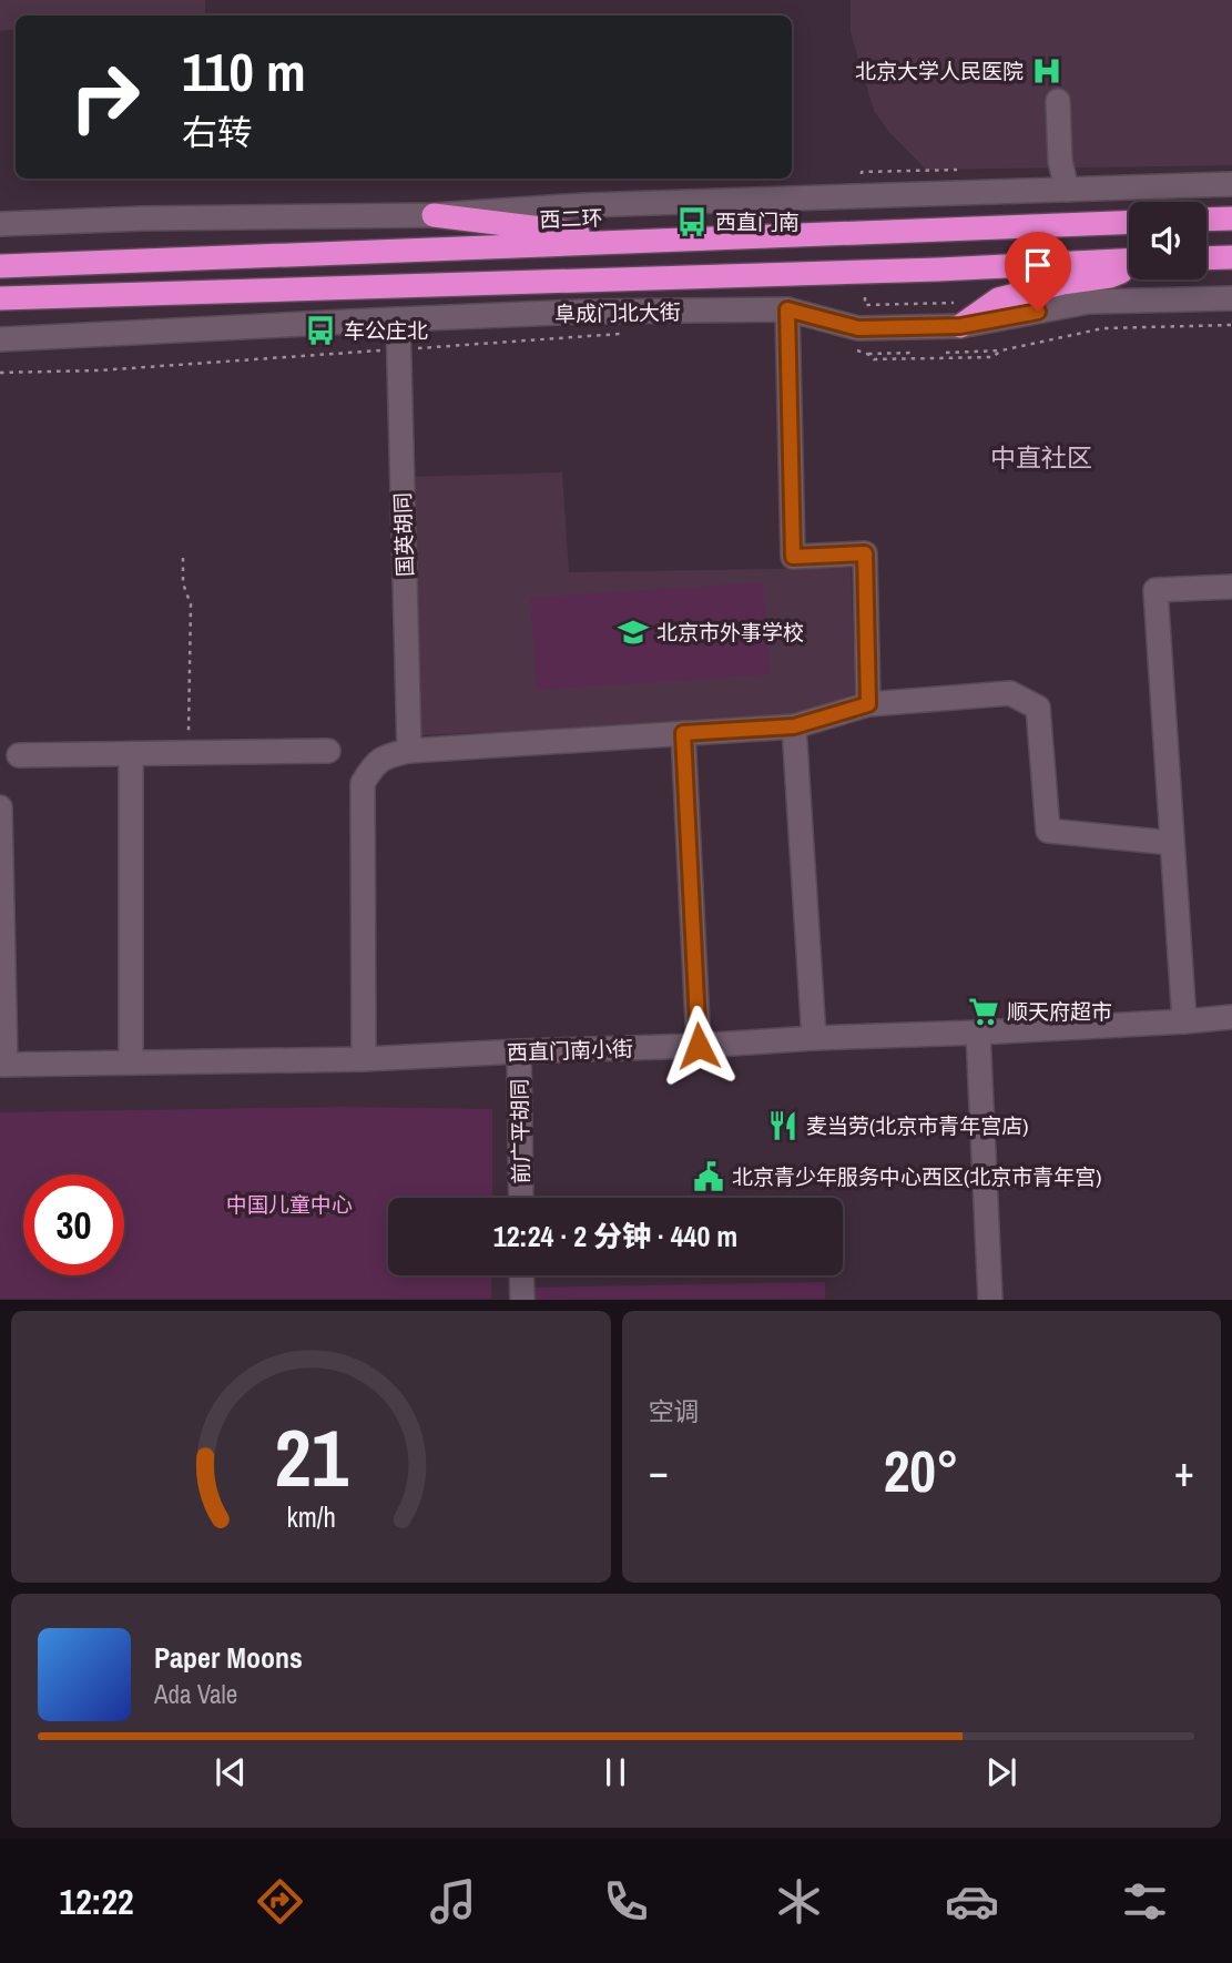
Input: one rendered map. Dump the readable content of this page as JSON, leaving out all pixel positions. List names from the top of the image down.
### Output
{
  "streets": {
    "highway": ["西二环"],
    "street": [
      "阜成门北大街",
      "国英胡同",
      "西直门南小街",
      "前广平胡同"
    ]
  },
  "crossings": [
    ["阜成门北大街", "国英胡同"],
    ["西直门南小街", "前广平胡同"]
  ],
  "districts": ["中直社区"],
  "parks": ["中国儿童中心"],
  "places": {
    "hospital": ["北京大学人民医院"],
    "bus stop": ["西直门南", "车公庄北"],
    "school or university": ["北京市外事学校"],
    "supermarket": ["顺天府超市"],
    "restaurant": ["麦当劳(北京市青年宫店)"],
    "public building": ["北京青少年服务中心西区(北京市青年宫)"]
  },
  "page": {
    "turn": ["110 m", "右转"],
    "limit": "30",
    "trip": "12:24 · 2 分钟 · 440 m",
    "tile": "空调",
    "heat": ["−", "20°", "+"],
    "song": ["Paper Moons", "Ada Vale"],
    "tabs": "12:22",
    "gauge": ["21", "km/h"]
  }
}
